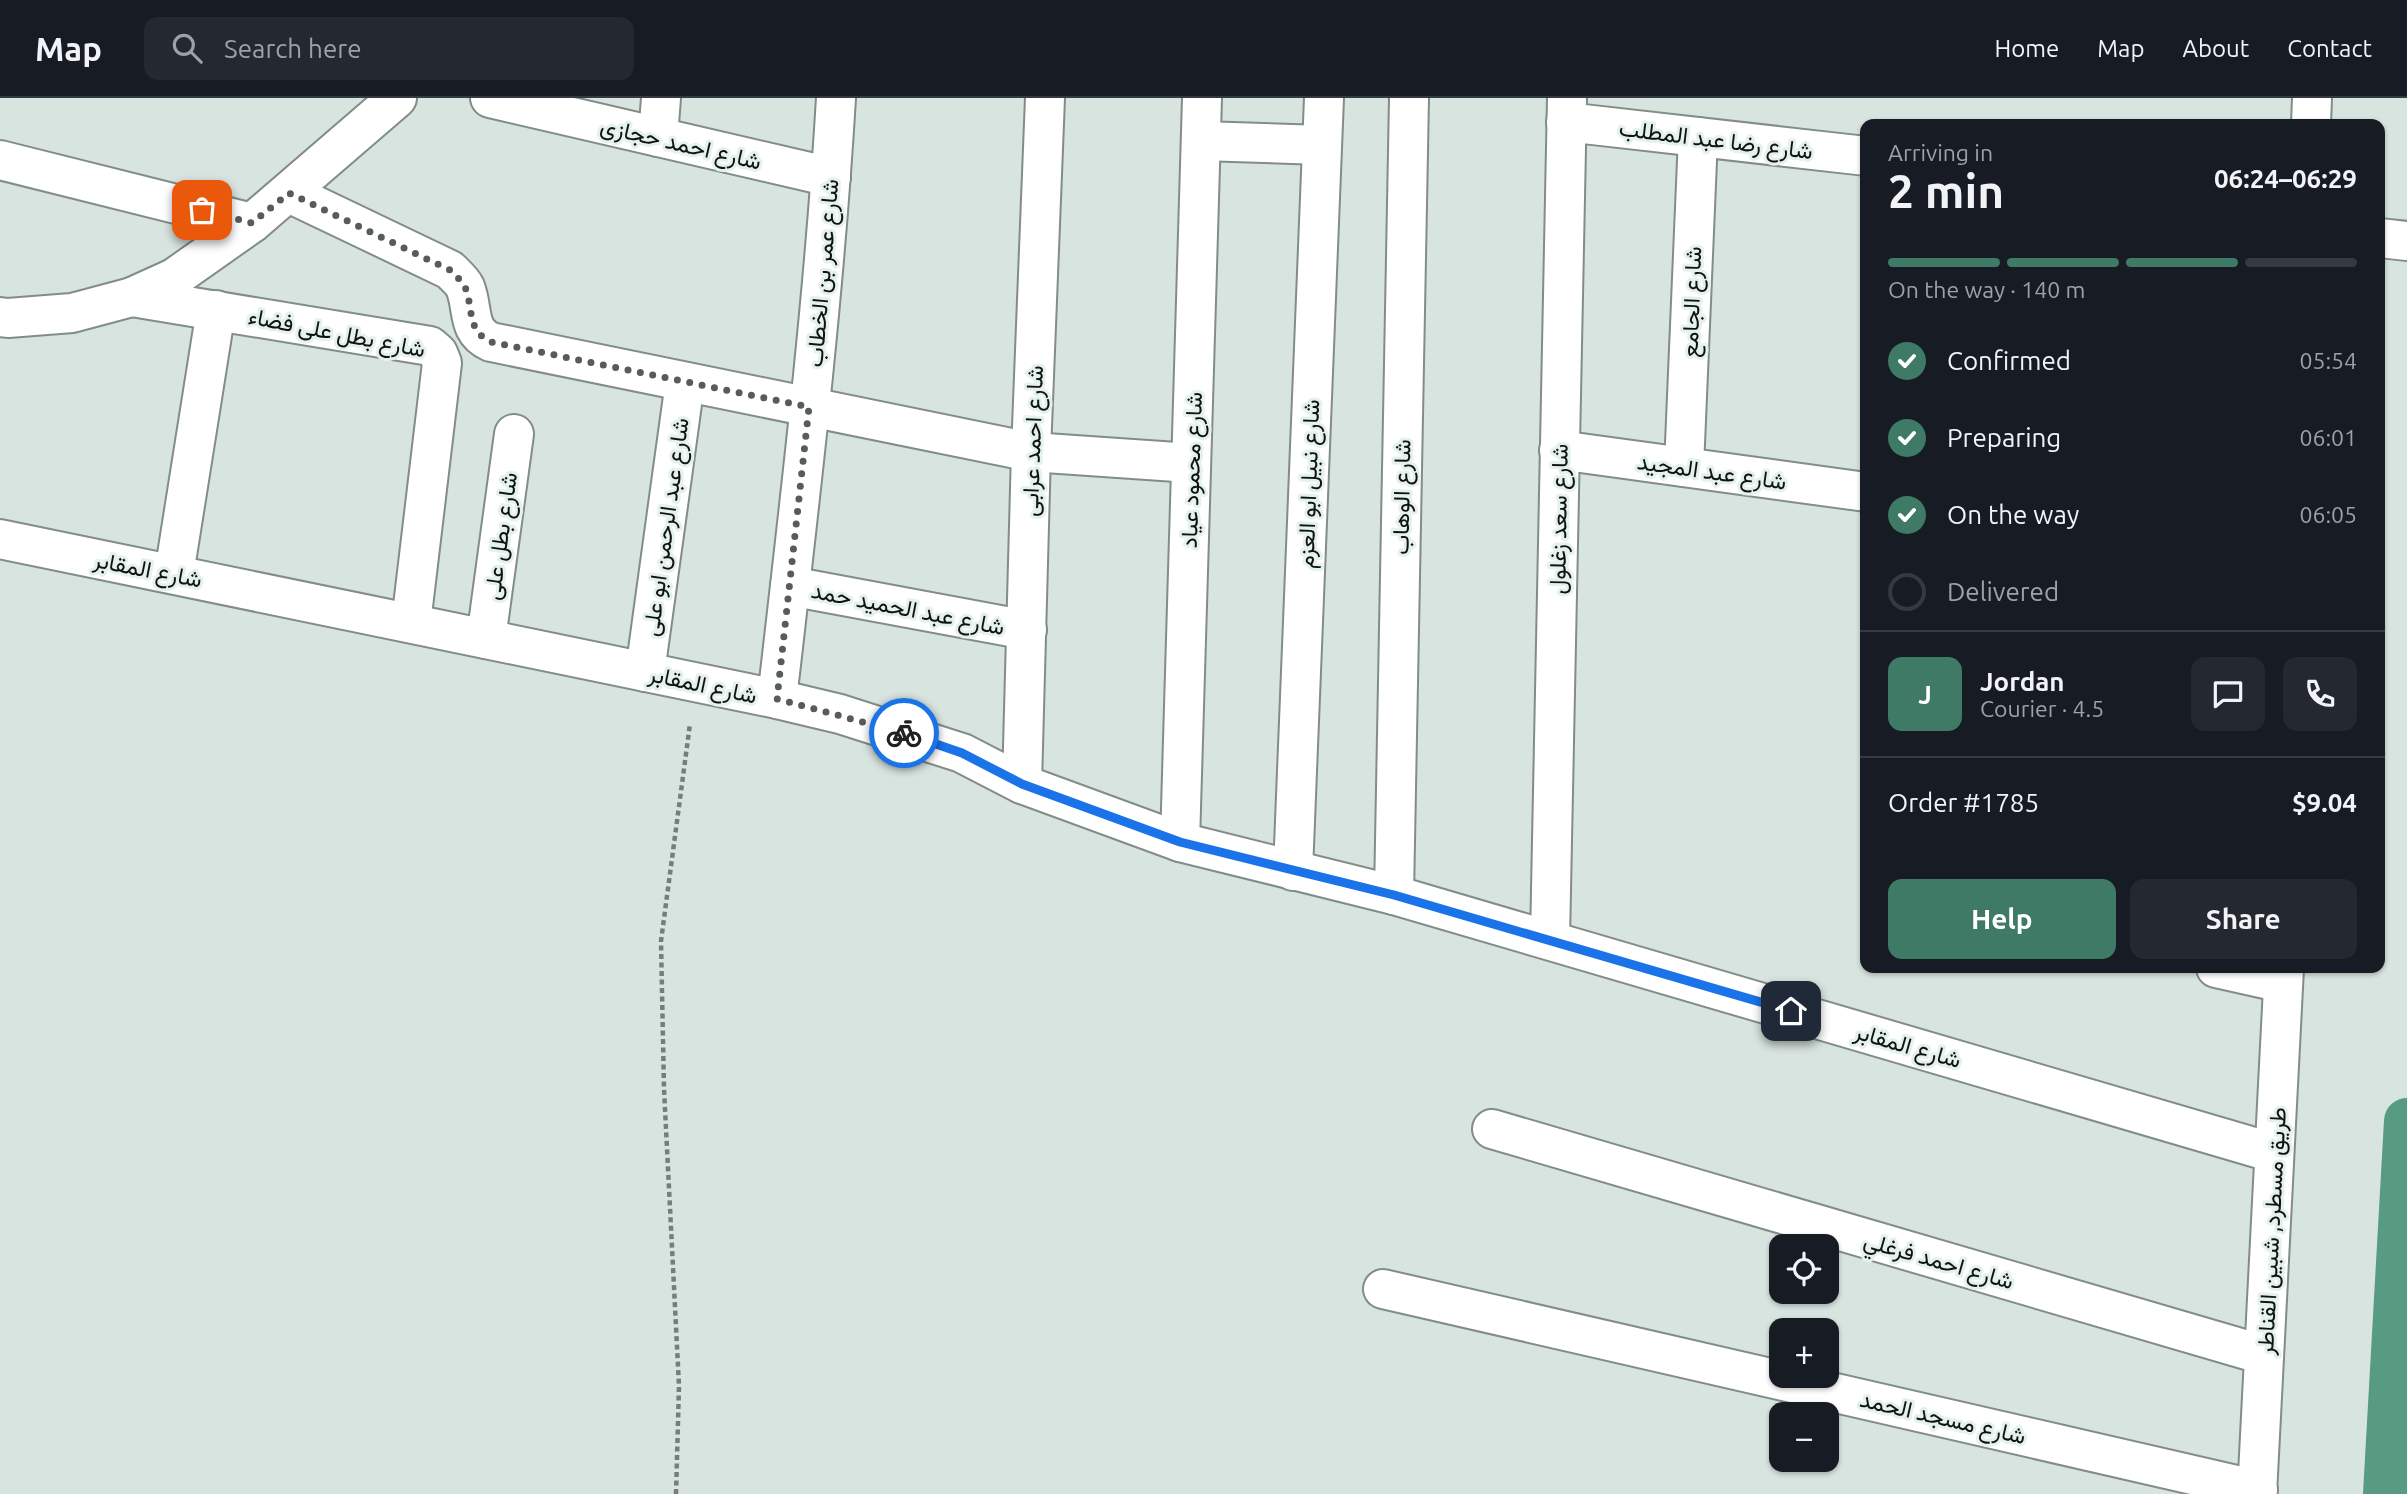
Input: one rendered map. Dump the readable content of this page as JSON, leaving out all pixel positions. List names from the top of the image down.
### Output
{
  "streets": {
    "street": [
      "شارع رضا عبد المطلب",
      "شارع احمد حجازى",
      "شارع عمر بن الخطاب",
      "شارع الجامع",
      "شارع بطل على فضاء",
      "شارع احمد عرابى",
      "شارع محمود عياد",
      "شارع عبد المجيد",
      "شارع نبيل ابو العزم",
      "شارع الوهاب",
      "شارع سعد زغلول",
      "شارع عبد الرحمن ابو على",
      "شارع بطل على",
      "شارع المقابر",
      "شارع عبد الحميد حمد",
      "طريق مسطرد, شبين القناطر",
      "شارع احمد فرغلي",
      "شارع مسجد الحمد"
    ]
  },
  "crossings": [
    ["شارع رضا عبد المطلب", "شارع الجامع"],
    ["شارع رضا عبد المطلب", "شارع سعد زغلول"],
    ["شارع احمد حجازى", "شارع عمر بن الخطاب"],
    ["شارع عمر بن الخطاب", "شارع المقابر"],
    ["شارع عمر بن الخطاب", "شارع عبد الحميد حمد"],
    ["شارع الجامع", "شارع عبد المجيد"],
    ["شارع بطل على فضاء", "شارع المقابر"],
    ["شارع احمد عرابى", "شارع المقابر"],
    ["شارع احمد عرابى", "شارع عبد الحميد حمد"],
    ["شارع محمود عياد", "شارع المقابر"],
    ["شارع عبد المجيد", "شارع سعد زغلول"],
    ["شارع نبيل ابو العزم", "شارع المقابر"],
    ["شارع الوهاب", "شارع المقابر"],
    ["شارع سعد زغلول", "شارع المقابر"],
    ["شارع عبد الرحمن ابو على", "شارع المقابر"],
    ["شارع بطل على", "شارع المقابر"],
    ["شارع المقابر", "طريق مسطرد, شبين القناطر"],
    ["طريق مسطرد, شبين القناطر", "شارع احمد فرغلي"],
    ["طريق مسطرد, شبين القناطر", "شارع مسجد الحمد"]
  ],
  "page": {
    "header": "Map",
    "search": "Search here",
    "nav": [
      "Home",
      "Map",
      "About",
      "Contact"
    ],
    "heading": ["2 min", "Arriving in", "06:24–06:29"],
    "panel": [
      "Jordan",
      "Courier · 4.5",
      "Order #1785",
      "$9.04"
    ],
    "bar": "On the way · 140 m",
    "list": [
      ["Confirmed", "05:54"],
      ["Preparing", "06:01"],
      ["On the way", "06:05"],
      "Delivered"
    ],
    "round": "J",
    "buttons": ["Help", "Share"],
    "map_buttons": ["+", "−"]
  }
}
